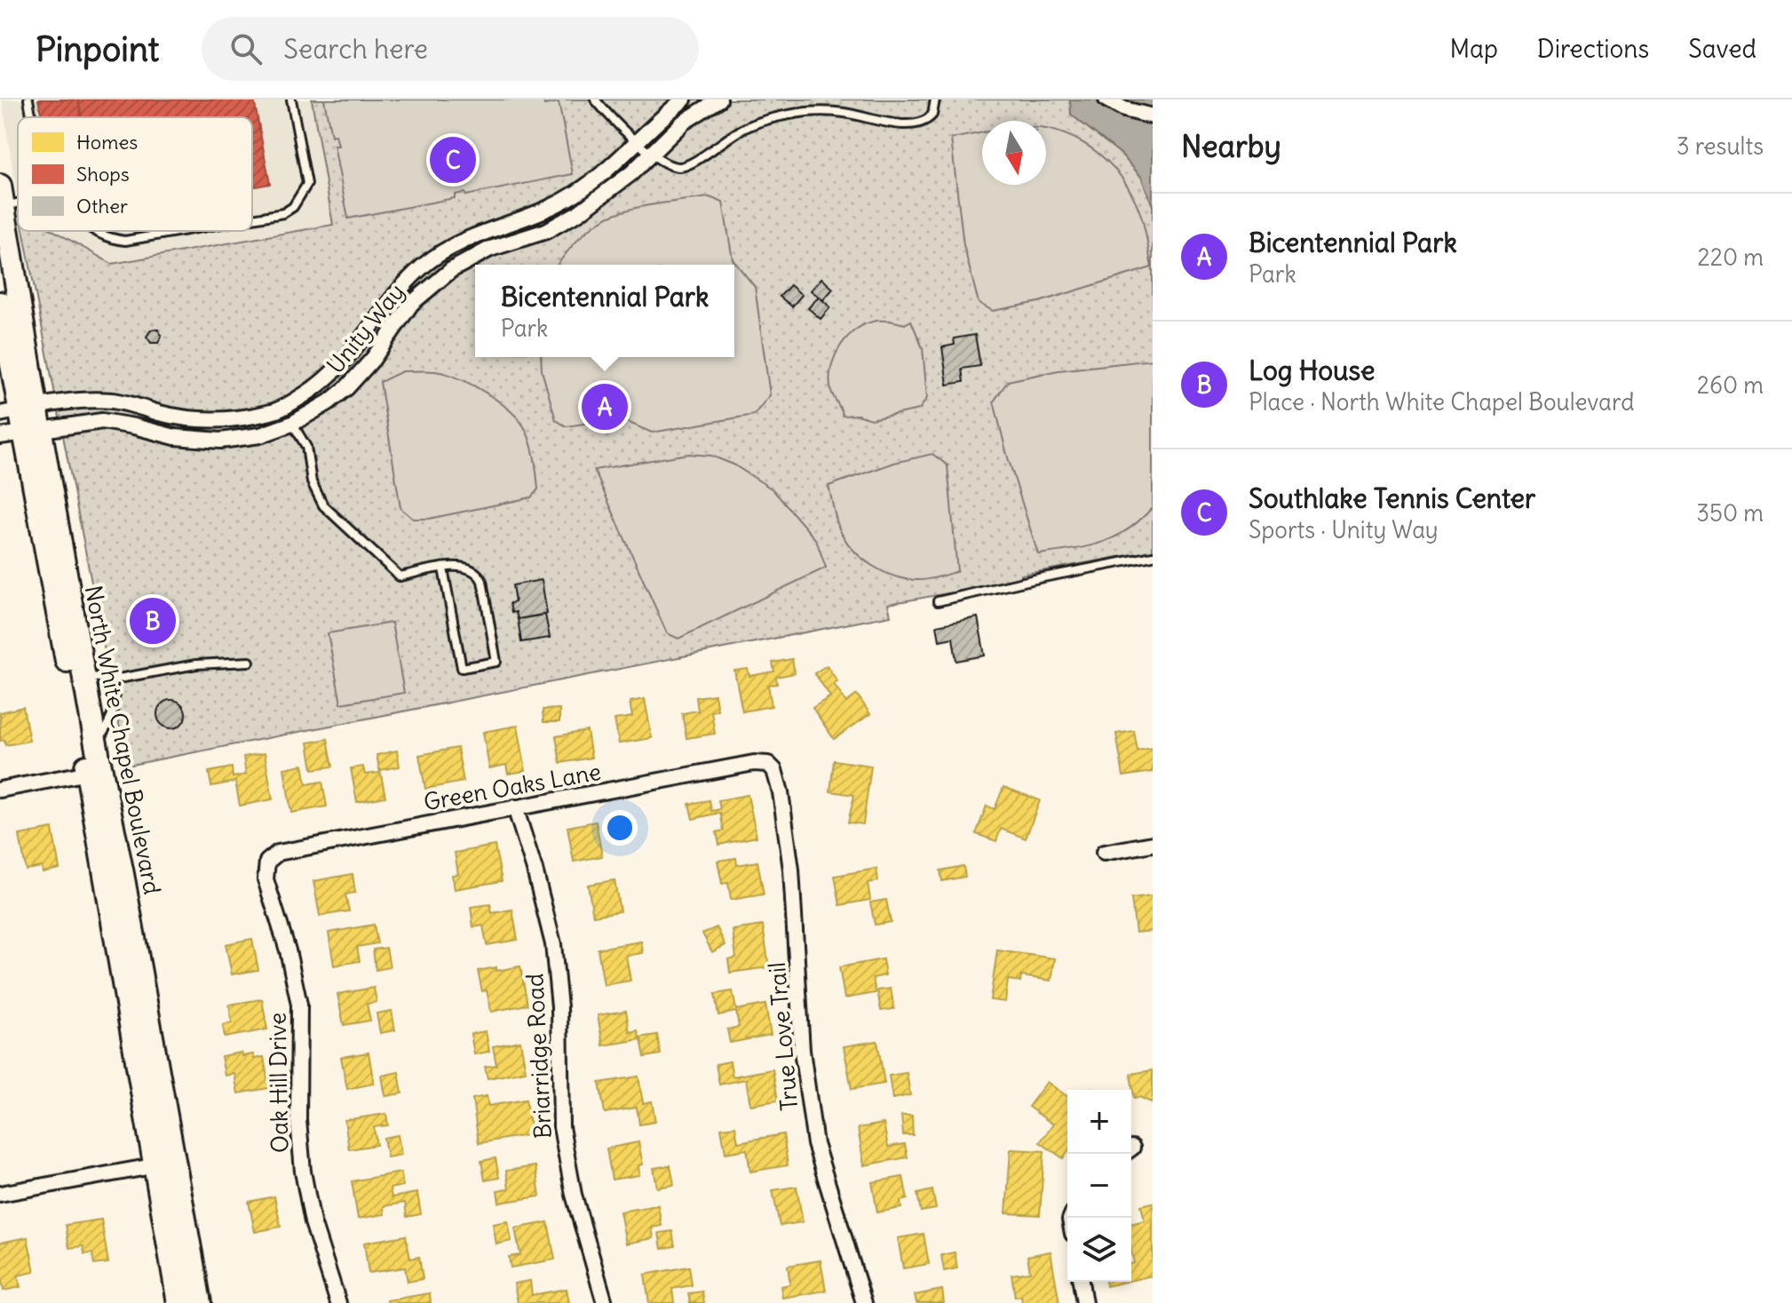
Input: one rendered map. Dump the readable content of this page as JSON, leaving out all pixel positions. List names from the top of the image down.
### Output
{
  "streets": {
    "main road": ["North White Chapel Boulevard"],
    "street": [
      "Unity Way",
      "Green Oaks Lane",
      "True Love Trail",
      "Briarridge Road",
      "Oak Hill Drive"
    ]
  },
  "crossings": [
    ["Unity Way", "North White Chapel Boulevard"],
    ["Green Oaks Lane", "True Love Trail"],
    ["Green Oaks Lane", "Briarridge Road"],
    ["Green Oaks Lane", "Oak Hill Drive"]
  ],
  "legend": ["Homes", "Shops", "Other"],
  "north": "bottom",
  "page": {
    "header": "Pinpoint",
    "search": "Search here",
    "nav": ["Map", "Directions", "Saved"],
    "heading": ["Nearby", "3 results"],
    "pins": ["C", "A", "B"],
    "list": [
      {
        "mark": "A",
        "name": "Bicentennial Park",
        "note": "Park",
        "value": "220 m"
      },
      {
        "mark": "B",
        "name": "Log House",
        "note": "Place · North White Chapel Boulevard",
        "value": "260 m"
      },
      {
        "mark": "C",
        "name": "Southlake Tennis Center",
        "note": "Sports · Unity Way",
        "value": "350 m"
      }
    ],
    "popup": ["Bicentennial Park", "Park"],
    "map_buttons": ["+", "−"]
  }
}
